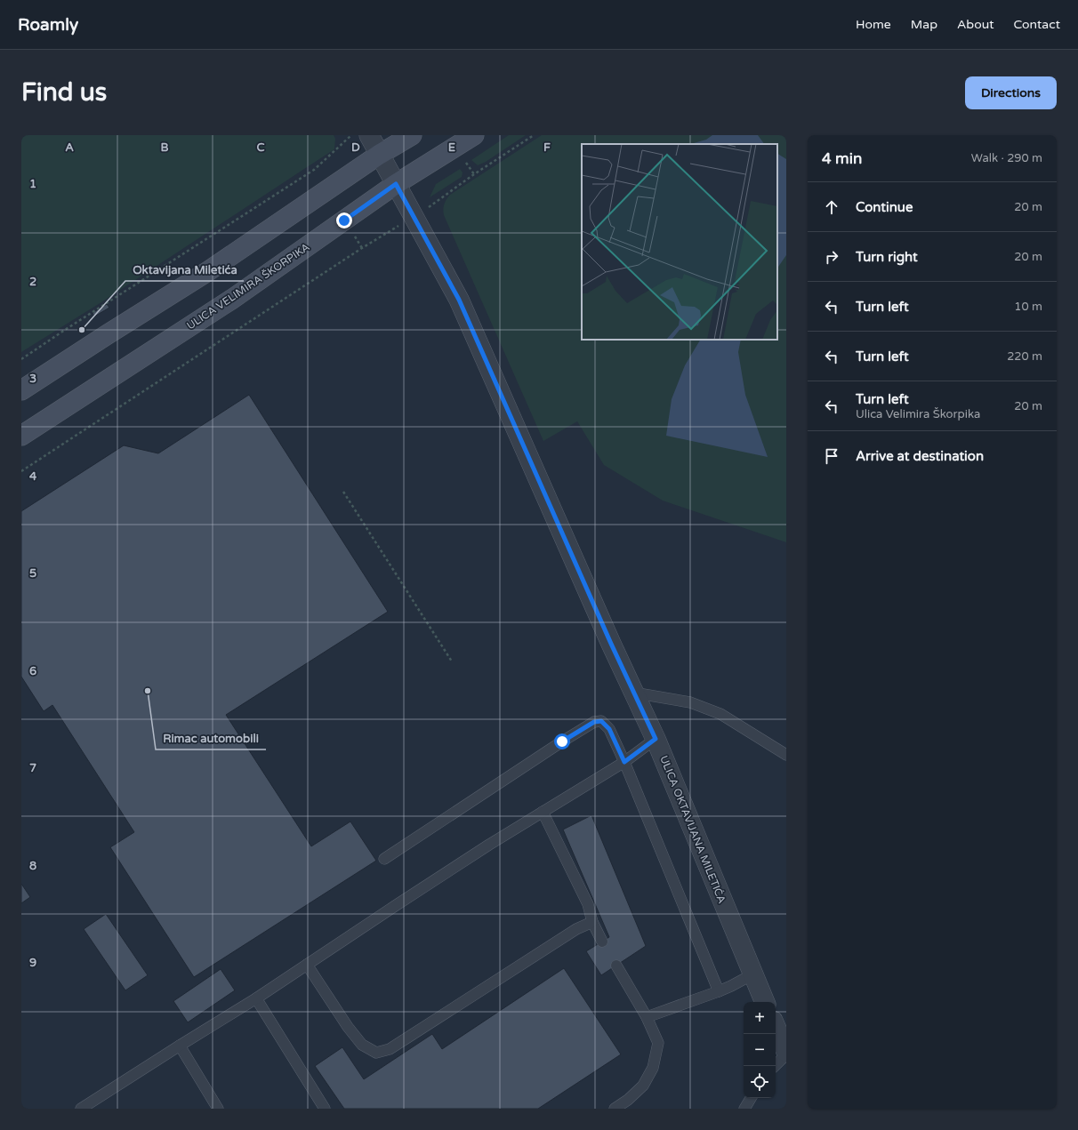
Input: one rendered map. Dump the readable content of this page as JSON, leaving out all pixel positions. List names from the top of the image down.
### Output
{
  "streets": {
    "main road": ["ULICA VELIMIRA ŠKORPIKA"],
    "street": ["ULICA OKTAVIJANA MILETIĆA"]
  },
  "crossings": [
    ["ULICA VELIMIRA ŠKORPIKA", "ULICA OKTAVIJANA MILETIĆA"]
  ],
  "places": ["Oktavijana Miletića", "Rimac automobili"],
  "page": {
    "header": "Roamly",
    "nav": [
      "Home",
      "Map",
      "About",
      "Contact"
    ],
    "buttons": "Directions",
    "title": "Find us",
    "heading": ["4 min", "Walk · 290 m"],
    "list": [
      ["Continue", "20 m"],
      ["Turn right", "20 m"],
      ["Turn left", "10 m"],
      ["Turn left", "220 m"],
      ["Turn left", "Ulica Velimira Škorpika", "20 m"],
      "Arrive at destination"
    ],
    "map_buttons": ["+", "−"]
  },
  "grid": {
    "columns": [
      "A",
      "B",
      "C",
      "D",
      "E",
      "F"
    ],
    "rows": [
      "1",
      "2",
      "3",
      "4",
      "5",
      "6",
      "7",
      "8",
      "9"
    ]
  }
}
